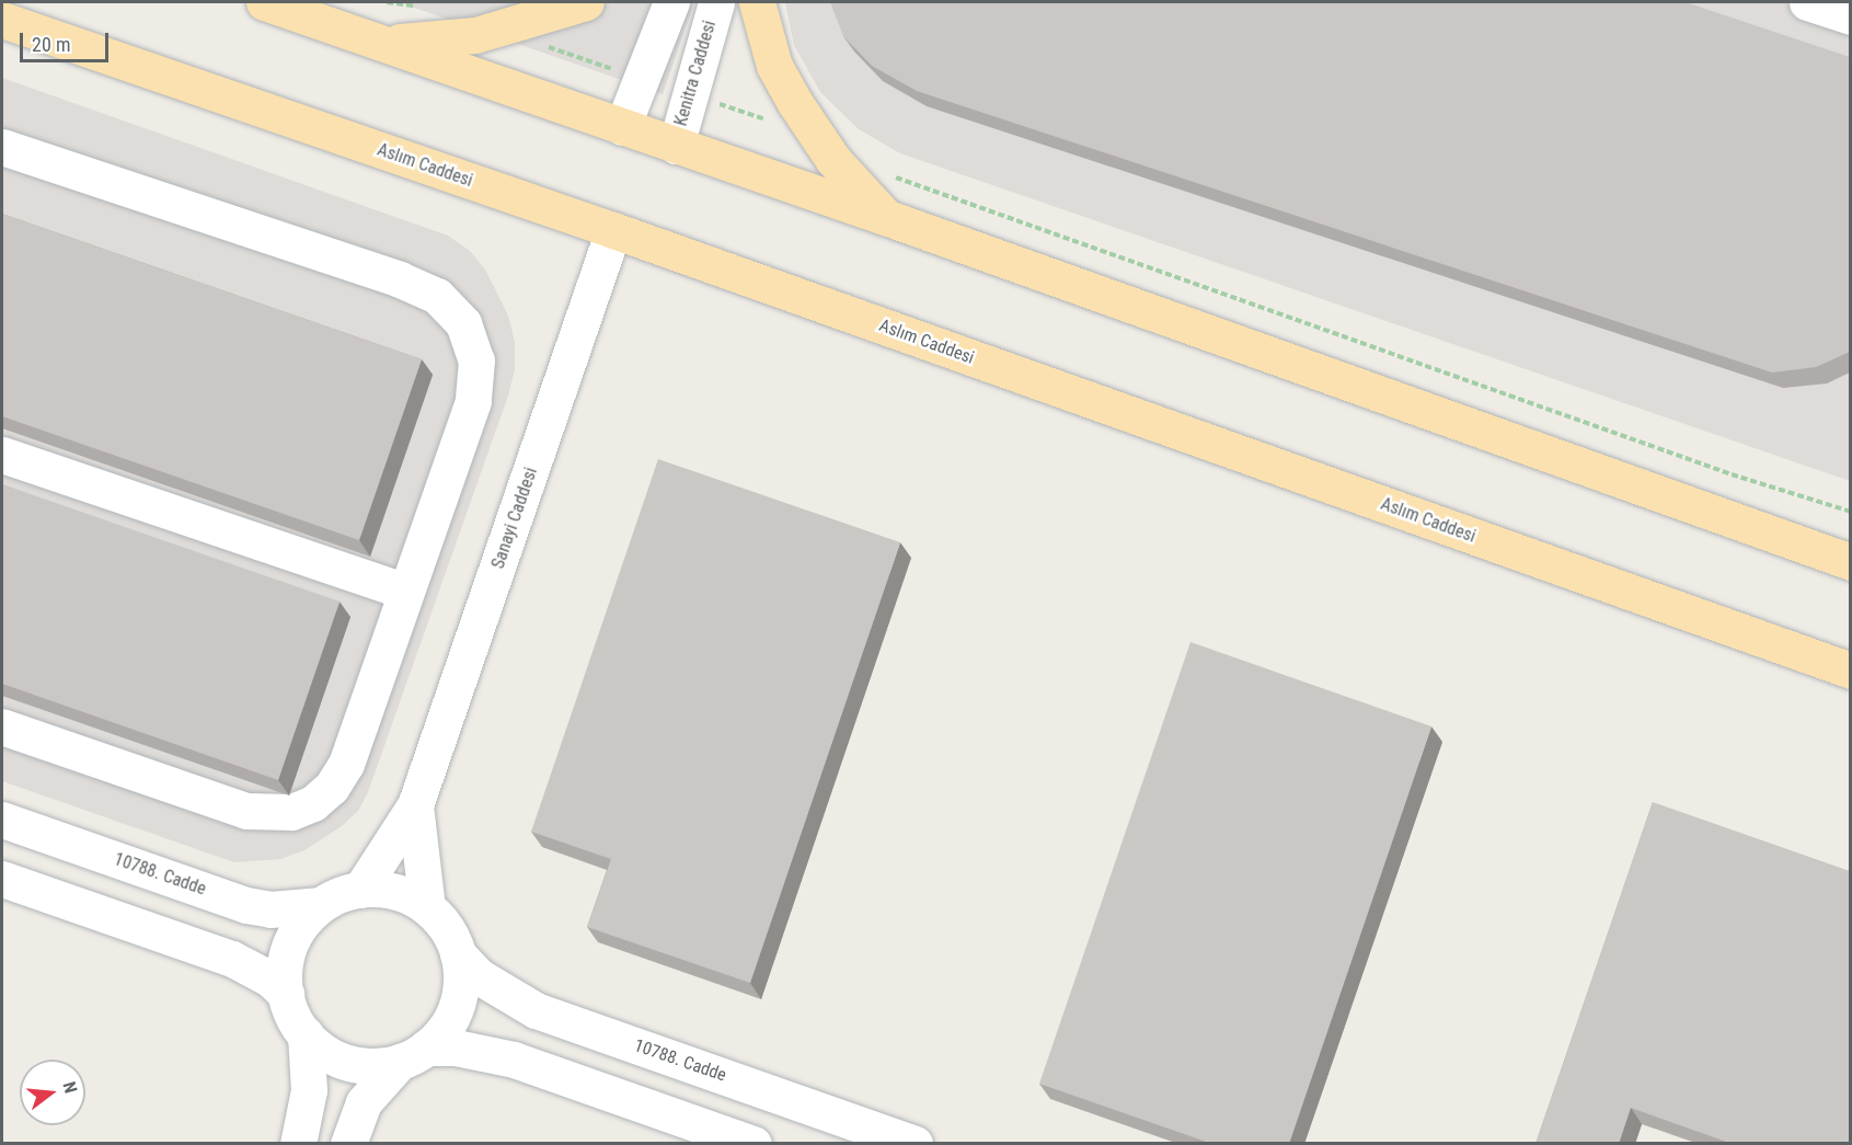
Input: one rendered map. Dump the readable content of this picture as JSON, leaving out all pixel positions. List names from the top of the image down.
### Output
{
  "streets": {
    "main road": ["Aslım Caddesi"],
    "street": ["Kenitra Caddesi", "Sanayi Caddesi", "10788. Cadde"]
  },
  "crossings": [
    ["Aslım Caddesi", "Sanayi Caddesi"],
    ["Sanayi Caddesi", "10788. Cadde"]
  ],
  "scale_bar": "20 m",
  "north": "right"
}
